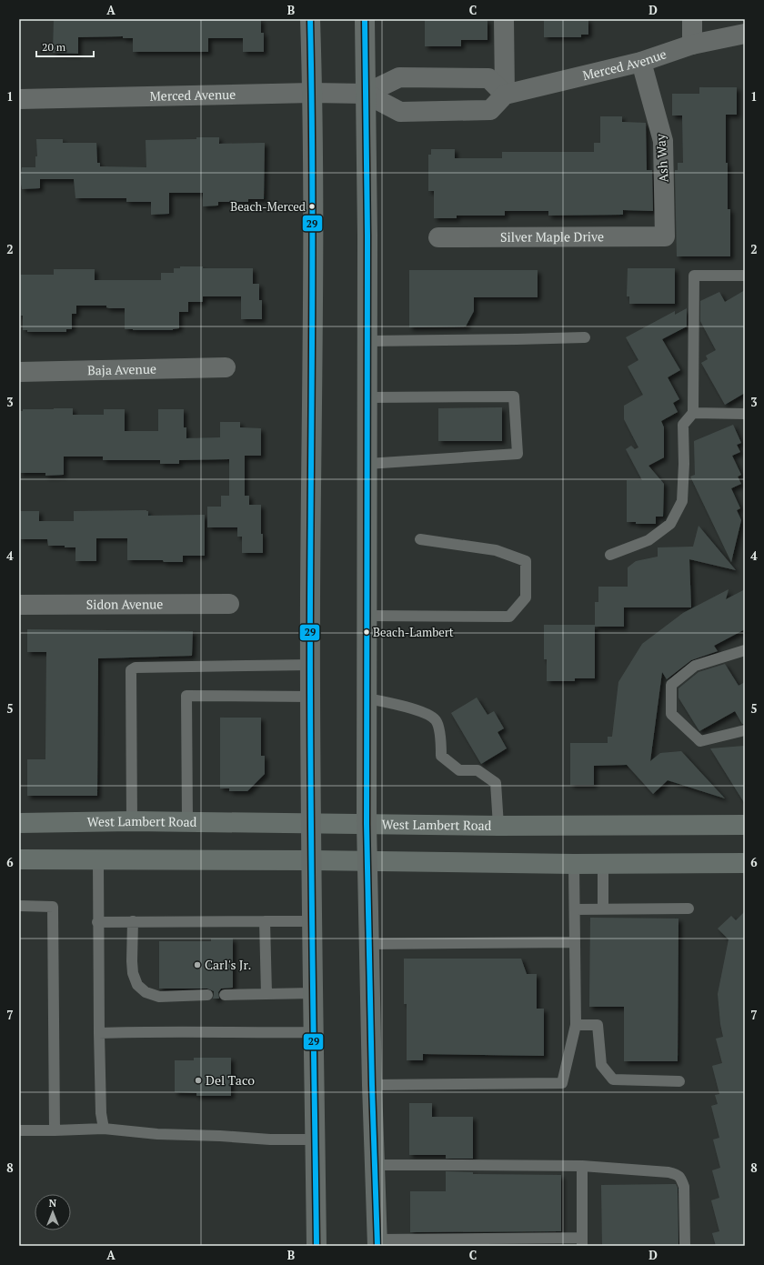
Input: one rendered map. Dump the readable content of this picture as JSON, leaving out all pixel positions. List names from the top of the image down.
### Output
{
  "streets": {
    "main road": ["West Lambert Road"],
    "street": [
      "Merced Avenue",
      "Ash Way",
      "Silver Maple Drive",
      "Baja Avenue",
      "Sidon Avenue"
    ]
  },
  "crossings": [
    ["Merced Avenue", "Ash Way"],
    ["Ash Way", "Silver Maple Drive"]
  ],
  "places": [
    "Beach-Merced",
    "Beach-Lambert",
    "Carl's Jr.",
    "Del Taco"
  ],
  "lines": ["transit line 29"],
  "scale_bar": "20 m",
  "north": "top",
  "grid": {
    "columns": [
      "A",
      "B",
      "C",
      "D"
    ],
    "rows": [
      "1",
      "2",
      "3",
      "4",
      "5",
      "6",
      "7",
      "8"
    ]
  }
}
